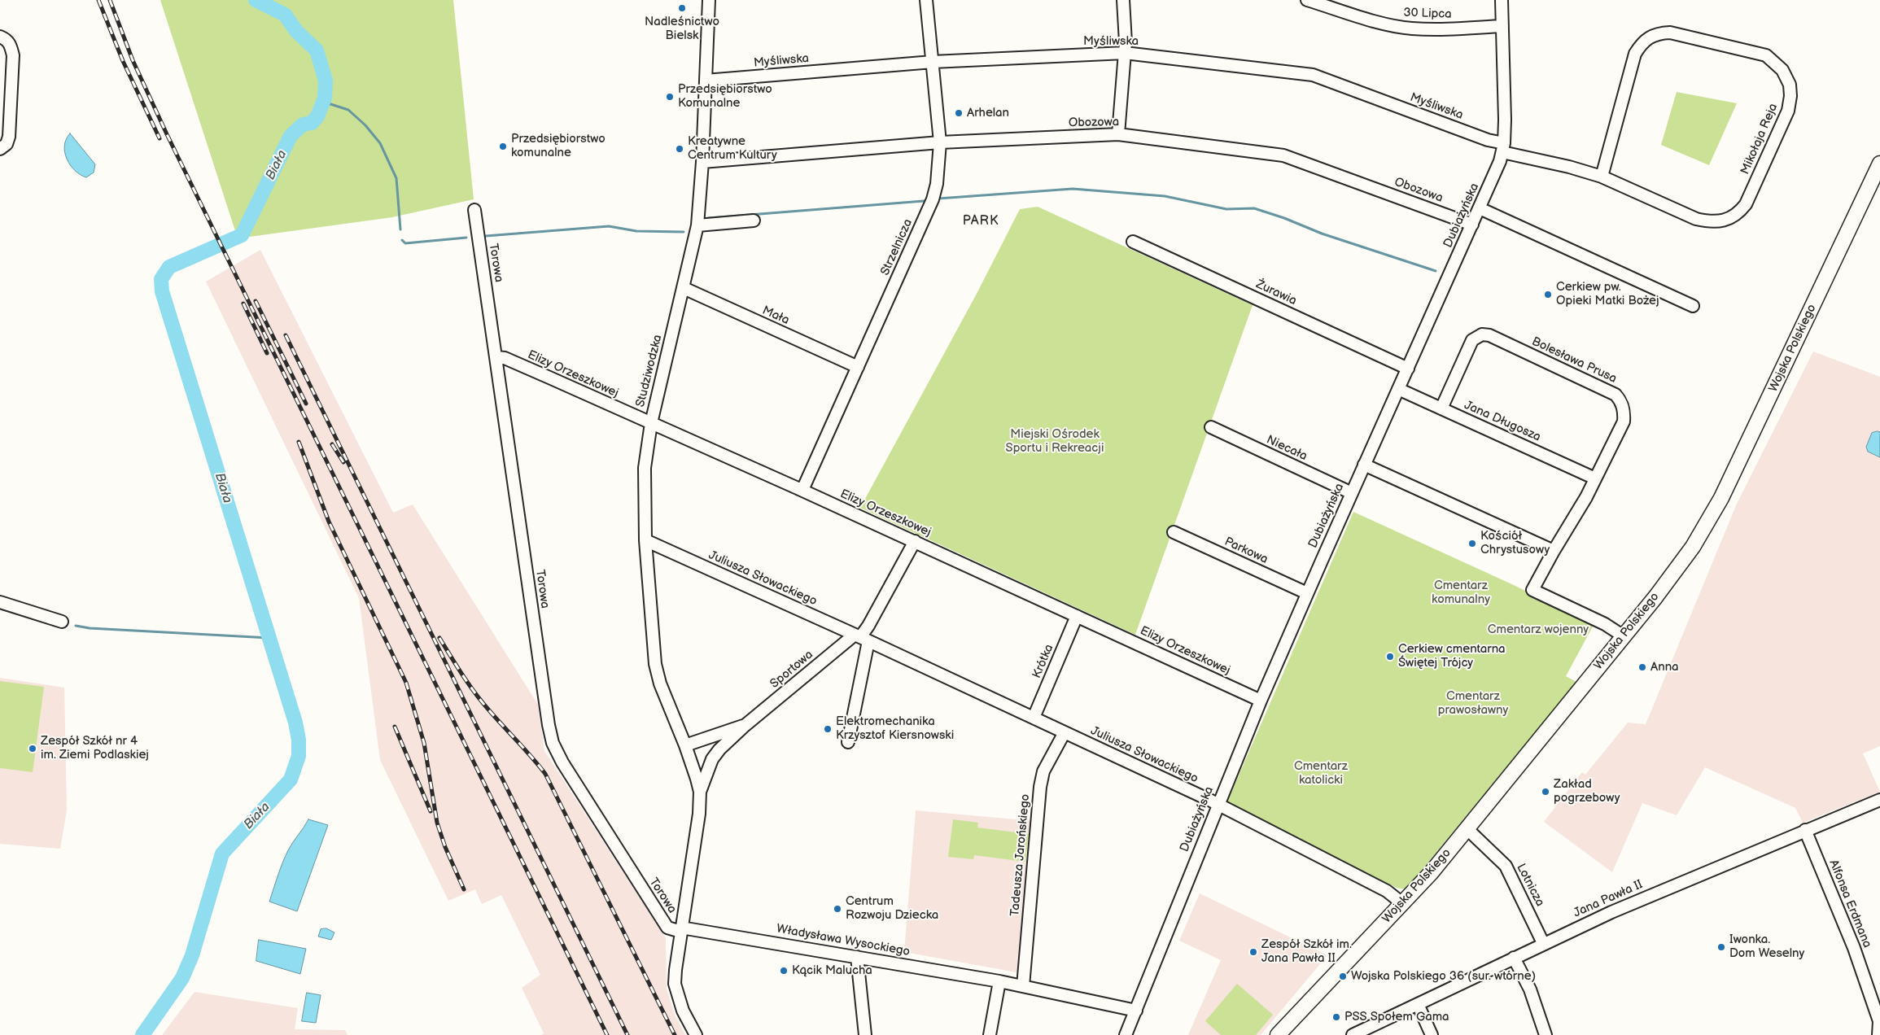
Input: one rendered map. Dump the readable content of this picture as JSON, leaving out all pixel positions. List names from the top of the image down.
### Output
{
  "streets": {
    "main road": ["Wojska Polskiego"],
    "street": [
      "30 Lipca",
      "Myśliwska",
      "Obozowa",
      "Mikołaja Reja",
      "Dubiażyńska",
      "Strzelnicza",
      "Torowa",
      "Żurawia",
      "Mała",
      "Bolesława Prusa",
      "Studziwodzka",
      "Elizy Orzeszkowej",
      "Jana Długosza",
      "Niecała",
      "Parkowa",
      "Juliusza Słowackiego",
      "Krótka",
      "Sportowa",
      "Tadeusza Jarońskiego",
      "Lotnicza",
      "Jana Pawła II",
      "Alfonsa Erdmana",
      "Władysława Wysockiego"
    ]
  },
  "crossings": [
    ["30 Lipca", "Dubiażyńska"],
    ["Myśliwska", "Mikołaja Reja"],
    ["Myśliwska", "Dubiażyńska"],
    ["Myśliwska", "Strzelnicza"],
    ["Myśliwska", "Studziwodzka"],
    ["Obozowa", "Dubiażyńska"],
    ["Obozowa", "Strzelnicza"],
    ["Obozowa", "Studziwodzka"],
    ["Mikołaja Reja", "Dubiażyńska"],
    ["Dubiażyńska", "Żurawia"],
    ["Dubiażyńska", "Elizy Orzeszkowej"],
    ["Dubiażyńska", "Jana Długosza"],
    ["Dubiażyńska", "Niecała"],
    ["Dubiażyńska", "Parkowa"],
    ["Dubiażyńska", "Juliusza Słowackiego"],
    ["Dubiażyńska", "Władysława Wysockiego"],
    ["Strzelnicza", "Mała"],
    ["Strzelnicza", "Elizy Orzeszkowej"],
    ["Torowa", "Elizy Orzeszkowej"],
    ["Torowa", "Sportowa"],
    ["Torowa", "Władysława Wysockiego"],
    ["Mała", "Studziwodzka"],
    ["Wojska Polskiego", "Bolesława Prusa"],
    ["Wojska Polskiego", "Juliusza Słowackiego"],
    ["Wojska Polskiego", "Lotnicza"],
    ["Bolesława Prusa", "Jana Długosza"],
    ["Studziwodzka", "Elizy Orzeszkowej"],
    ["Studziwodzka", "Juliusza Słowackiego"],
    ["Studziwodzka", "Sportowa"],
    ["Elizy Orzeszkowej", "Krótka"],
    ["Elizy Orzeszkowej", "Sportowa"],
    ["Juliusza Słowackiego", "Krótka"],
    ["Juliusza Słowackiego", "Sportowa"],
    ["Juliusza Słowackiego", "Tadeusza Jarońskiego"],
    ["Sportowa", "Władysława Wysockiego"],
    ["Tadeusza Jarońskiego", "Władysława Wysockiego"],
    ["Lotnicza", "Jana Pawła II"],
    ["Jana Pawła II", "Alfonsa Erdmana"]
  ],
  "districts": ["PARK"],
  "water": ["Biała"],
  "parks": [
    "Miejski Ośrodek Sportu i Rekreacji",
    "Cmentarz komunalny",
    "Cmentarz wojenny",
    "Cmentarz prawosławny",
    "Cmentarz katolicki"
  ],
  "places": [
    "Nadleśnictwo Bielsk",
    "Przedsiębiorstwo Komunalne",
    "Arhelan",
    "Przedsiębiorstwo komunalne",
    "Kreatywne Centrum Kultury",
    "Cerkiew pw. Opieki Matki Bożej",
    "Kościół Chrystusowy",
    "Cerkiew cmentarna Świętej Trójcy",
    "Anna",
    "Elektromechanika Krzysztof Kiersnowski",
    "Zespół Szkół nr 4 im. Ziemi Podlaskiej",
    "Zakład pogrzebowy",
    "Centrum Rozwoju Dziecka",
    "Iwonka. Dom Weselny",
    "Zespół Szkół im. Jana Pawła II",
    "Kącik Malucha",
    "Wojska Polskiego 36 (sur. wtórne)",
    "PSS Społem Gama"
  ]
}
